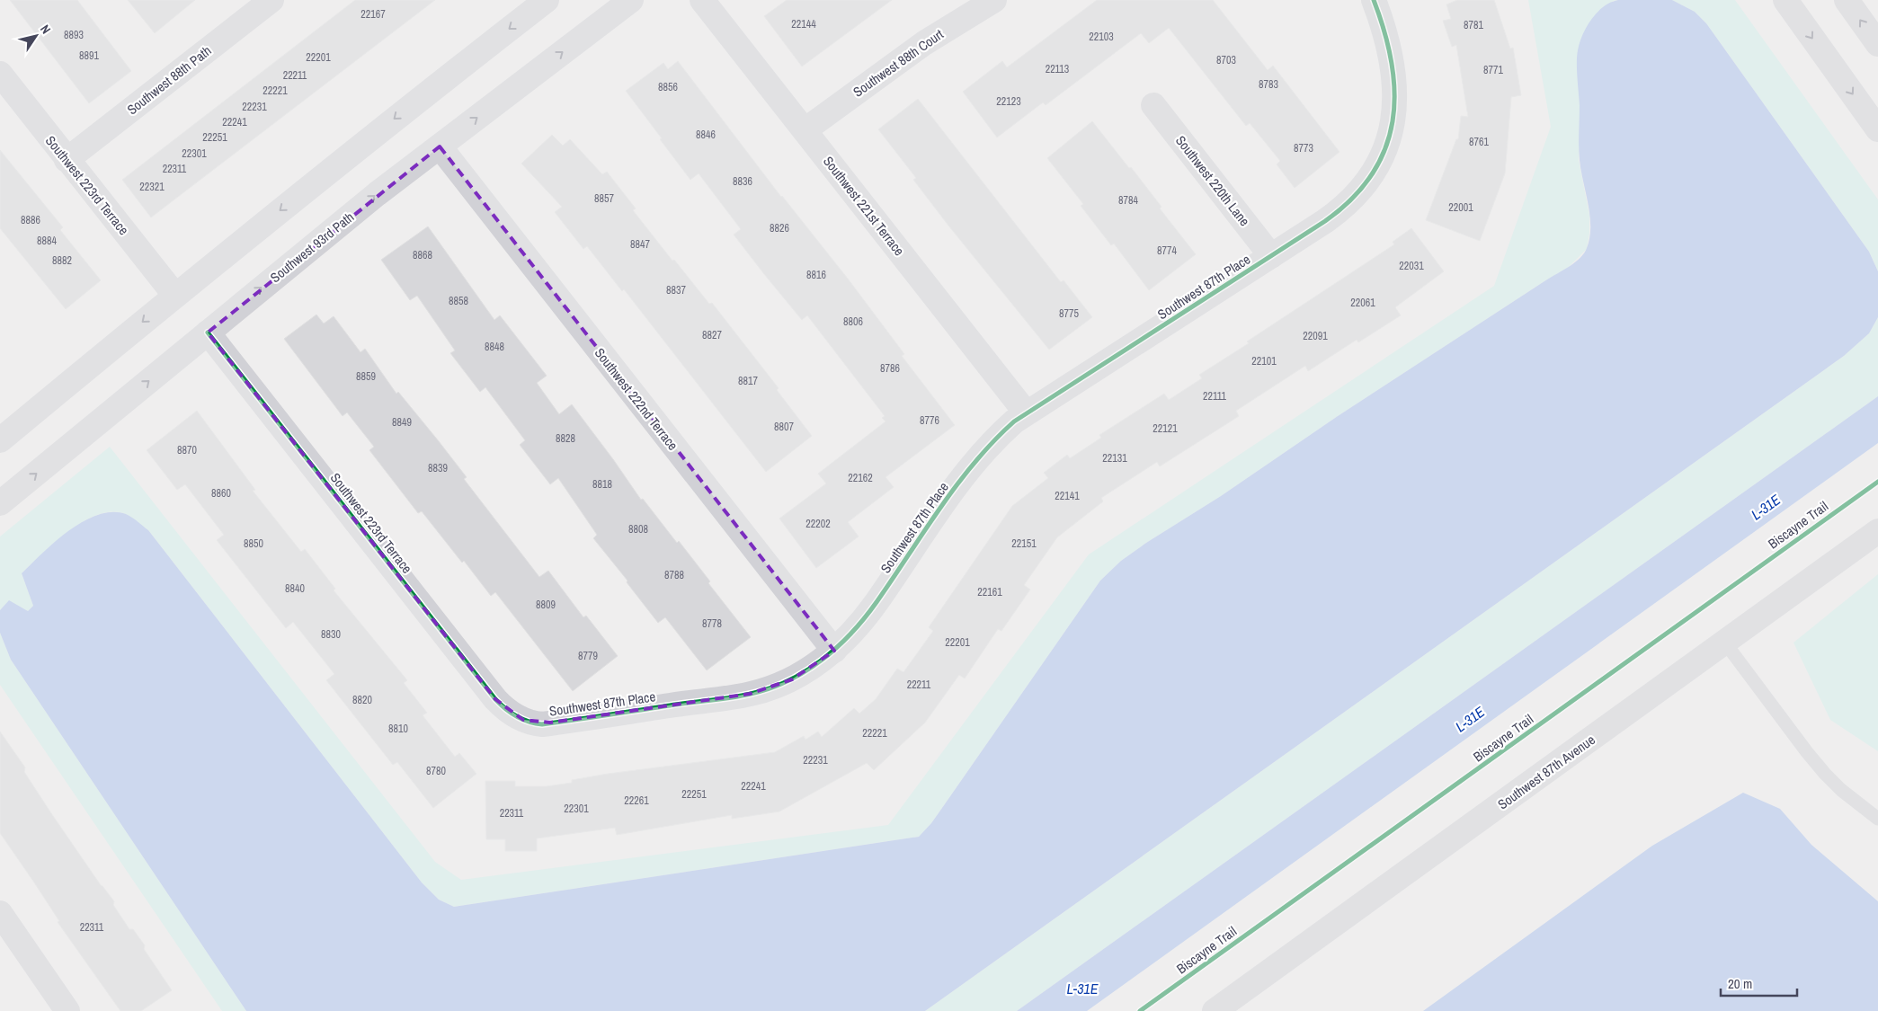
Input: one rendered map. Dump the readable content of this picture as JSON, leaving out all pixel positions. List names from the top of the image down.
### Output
{
  "streets": {
    "street": [
      "Southwest 88th Court",
      "Southwest 88th Path",
      "Southwest 220th Lane",
      "Southwest 223rd Terrace",
      "Southwest 221st Terrace",
      "Southwest 93rd Path",
      "Southwest 87th Place",
      "Southwest 222nd Terrace",
      "Southwest 87th Avenue"
    ],
    "cycle path": ["Biscayne Trail"]
  },
  "crossings": [
    ["Southwest 88th Court", "Southwest 221st Terrace"],
    ["Southwest 88th Path", "Southwest 223rd Terrace"],
    ["Southwest 220th Lane", "Southwest 87th Place"],
    ["Southwest 223rd Terrace", "Southwest 93rd Path"],
    ["Southwest 223rd Terrace", "Southwest 87th Place"],
    ["Southwest 221st Terrace", "Southwest 87th Place"],
    ["Southwest 93rd Path", "Southwest 222nd Terrace"],
    ["Southwest 87th Place", "Southwest 222nd Terrace"]
  ],
  "water": ["L-31E"],
  "house_numbers": [
    "22167",
    "22144",
    "8781",
    "8893",
    "22103",
    "8891",
    "22201",
    "8703",
    "22113",
    "8771",
    "22211",
    "8783",
    "8856",
    "22221",
    "22123",
    "22231",
    "22241",
    "8846",
    "22251",
    "8761",
    "8773",
    "22301",
    "22311",
    "8836",
    "22321",
    "8857",
    "8784",
    "22001",
    "8886",
    "8826",
    "8884",
    "8847",
    "8774",
    "8868",
    "8882",
    "22031",
    "8816",
    "8837",
    "8858",
    "22061",
    "8775",
    "8806",
    "8827",
    "22091",
    "8848",
    "22101",
    "8786",
    "8859",
    "8817",
    "22111",
    "8776",
    "8849",
    "8807",
    "22121",
    "8828",
    "8870",
    "22131",
    "8839",
    "22162",
    "8818",
    "8860",
    "22141",
    "22202",
    "8808",
    "8850",
    "22151",
    "8788",
    "8840",
    "22161",
    "8809",
    "8778",
    "8830",
    "22201",
    "8779",
    "22211",
    "8820",
    "8810",
    "22221",
    "22231",
    "8780",
    "22241",
    "22251",
    "22261",
    "22301",
    "22311",
    "22311"
  ],
  "scale_bar": "20 m",
  "north": "top right"
}
